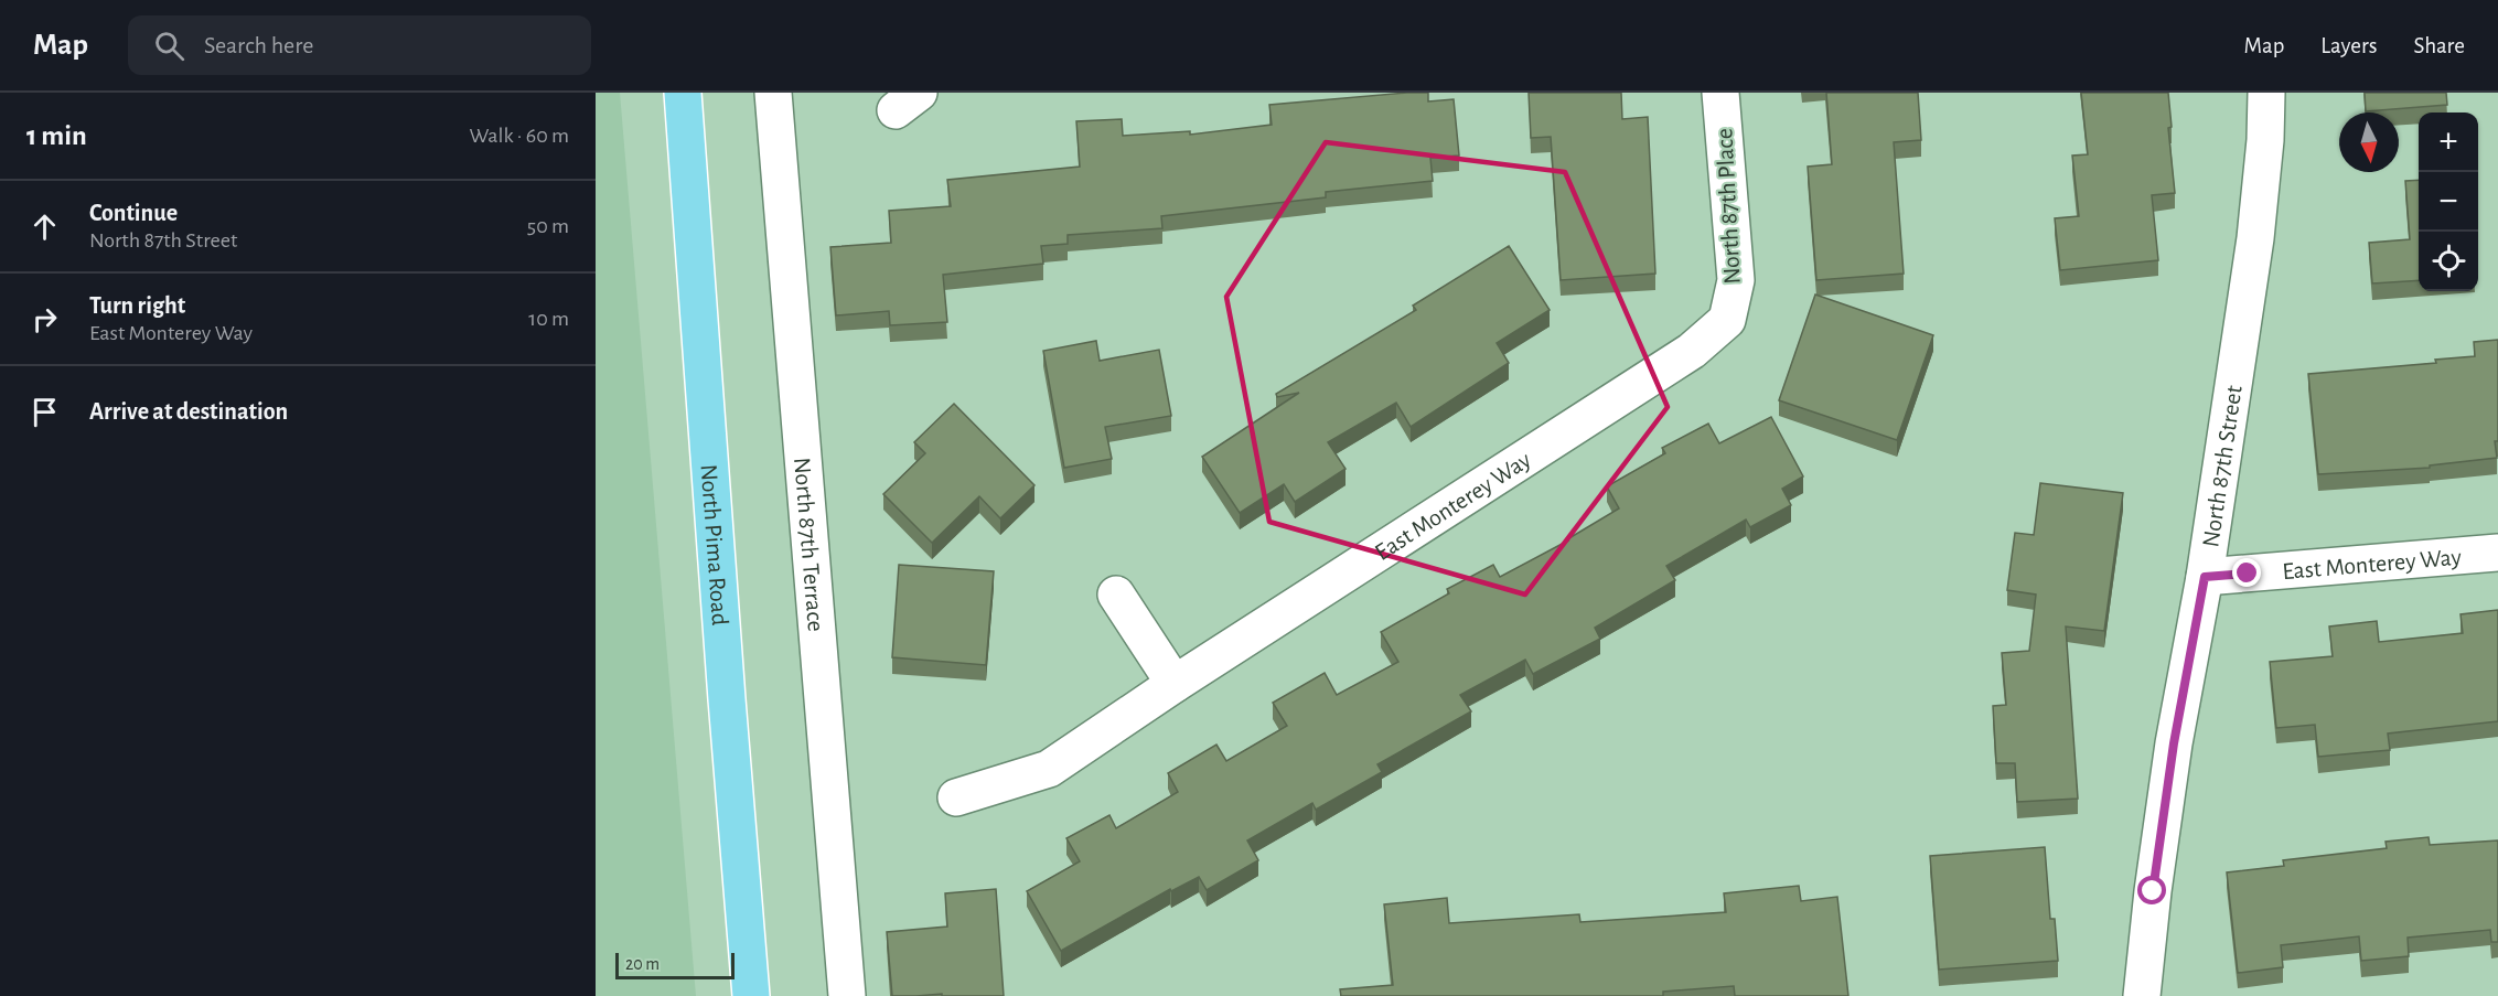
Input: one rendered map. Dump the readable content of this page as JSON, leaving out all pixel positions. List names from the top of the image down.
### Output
{
  "streets": {
    "main road": ["North Pima Road"],
    "street": [
      "North 87th Place",
      "North 87th Street",
      "East Monterey Way",
      "North 87th Terrace"
    ]
  },
  "crossings": [
    ["North 87th Place", "East Monterey Way"],
    ["North 87th Street", "East Monterey Way"]
  ],
  "scale_bar": "20 m",
  "north": "bottom",
  "page": {
    "header": "Map",
    "search": "Search here",
    "nav": ["Map", "Layers", "Share"],
    "heading": ["1 min", "Walk · 60 m"],
    "map_buttons": ["+", "−"],
    "list": [
      ["Continue", "North 87th Street", "50 m"],
      ["Turn right", "East Monterey Way", "10 m"],
      "Arrive at destination"
    ],
    "scale": "20 m"
  }
}
